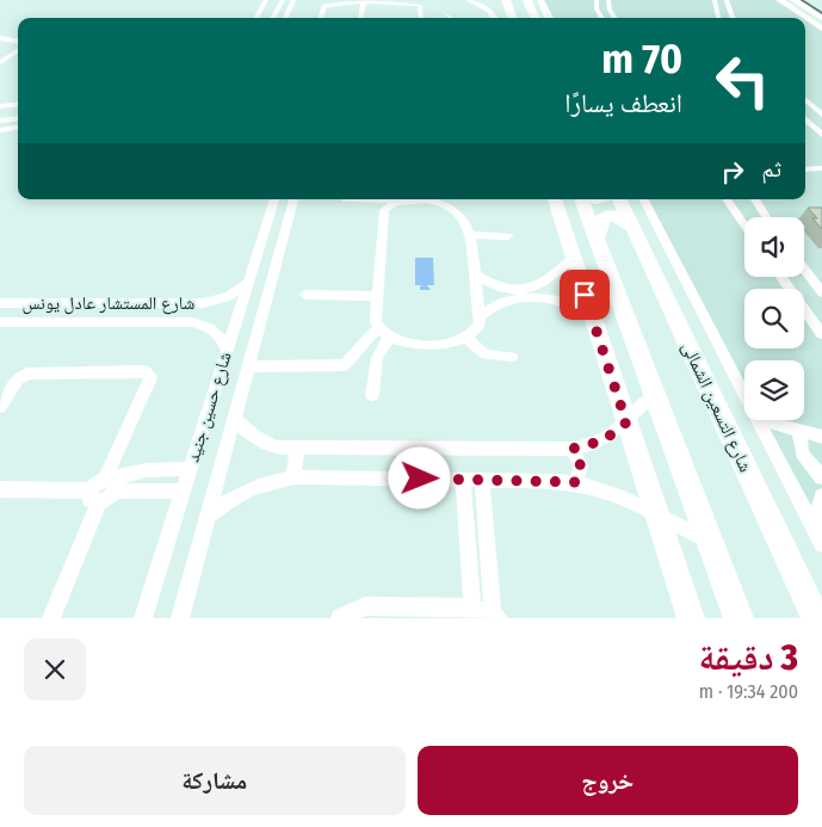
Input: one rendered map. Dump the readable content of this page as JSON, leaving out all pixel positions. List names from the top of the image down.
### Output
{
  "streets": {
    "main road": ["شارع التسعين الشمالى"],
    "street": ["شارع المستشار عادل يونس", "شارع حسين جنيد"]
  },
  "crossings": [
    ["شارع المستشار عادل يونس", "شارع حسين جنيد"]
  ],
  "page": {
    "turn": ["70 m", "انعطف يسارًا"],
    "then": "ثم",
    "heading": ["3 دقيقة", "200 m · 19:34"],
    "buttons": ["خروج", "مشاركة"]
  }
}
